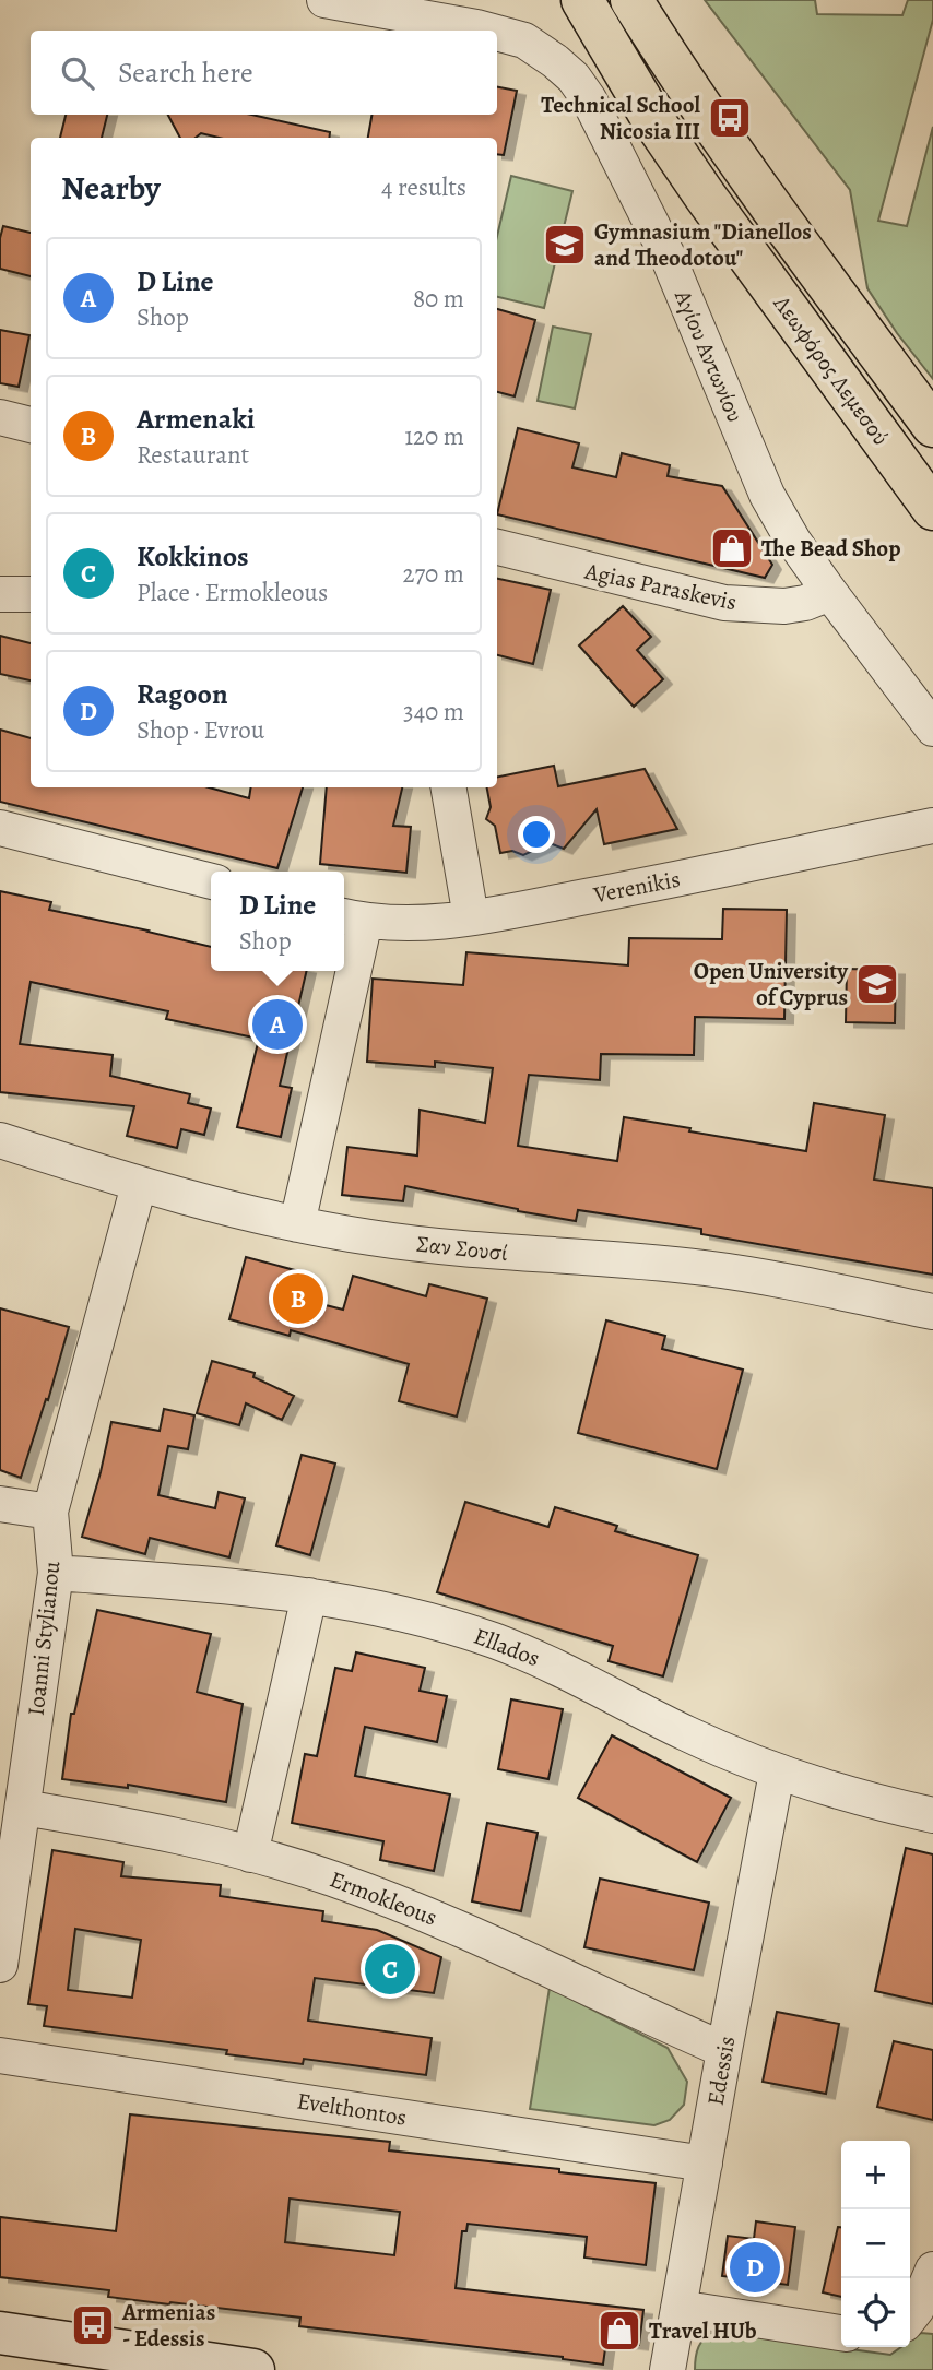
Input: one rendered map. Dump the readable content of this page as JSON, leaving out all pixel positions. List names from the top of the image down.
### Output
{
  "streets": {
    "main road": ["Λεωφόρος Λεμεσού"],
    "street": [
      "Αγίου Αντωνίου",
      "Agias Paraskevis",
      "Verenikis",
      "Σαν Σουσί",
      "Ioanni Stylianou",
      "Ellados",
      "Ermokleous",
      "Edessis",
      "Evelthontos"
    ]
  },
  "crossings": [
    ["Αγίου Αντωνίου", "Agias Paraskevis"],
    ["Σαν Σουσί", "Ioanni Stylianou"],
    ["Ioanni Stylianou", "Ellados"],
    ["Ioanni Stylianou", "Ermokleous"],
    ["Ellados", "Edessis"],
    ["Ermokleous", "Edessis"],
    ["Edessis", "Evelthontos"]
  ],
  "places": {
    "bus stop": ["Technical School Nicosia III", "Armenias - Edessis"],
    "school or university": ["Gymnasium \"Dianellos and Theodotou\"", "Open University of Cyprus"],
    "shop": ["The Bead Shop", "Travel HUb"]
  },
  "page": {
    "search": "Search here",
    "heading": ["Nearby", "4 results"],
    "list": [
      {
        "mark": "A",
        "name": "D Line",
        "note": "Shop",
        "value": "80 m"
      },
      {
        "mark": "B",
        "name": "Armenaki",
        "note": "Restaurant",
        "value": "120 m"
      },
      {
        "mark": "C",
        "name": "Kokkinos",
        "note": "Place · Ermokleous",
        "value": "270 m"
      },
      {
        "mark": "D",
        "name": "Ragoon",
        "note": "Shop · Evrou",
        "value": "340 m"
      }
    ],
    "popup": ["D Line", "Shop"],
    "pins": [
      "A",
      "B",
      "C",
      "D"
    ],
    "map_buttons": ["+", "−"]
  }
}
